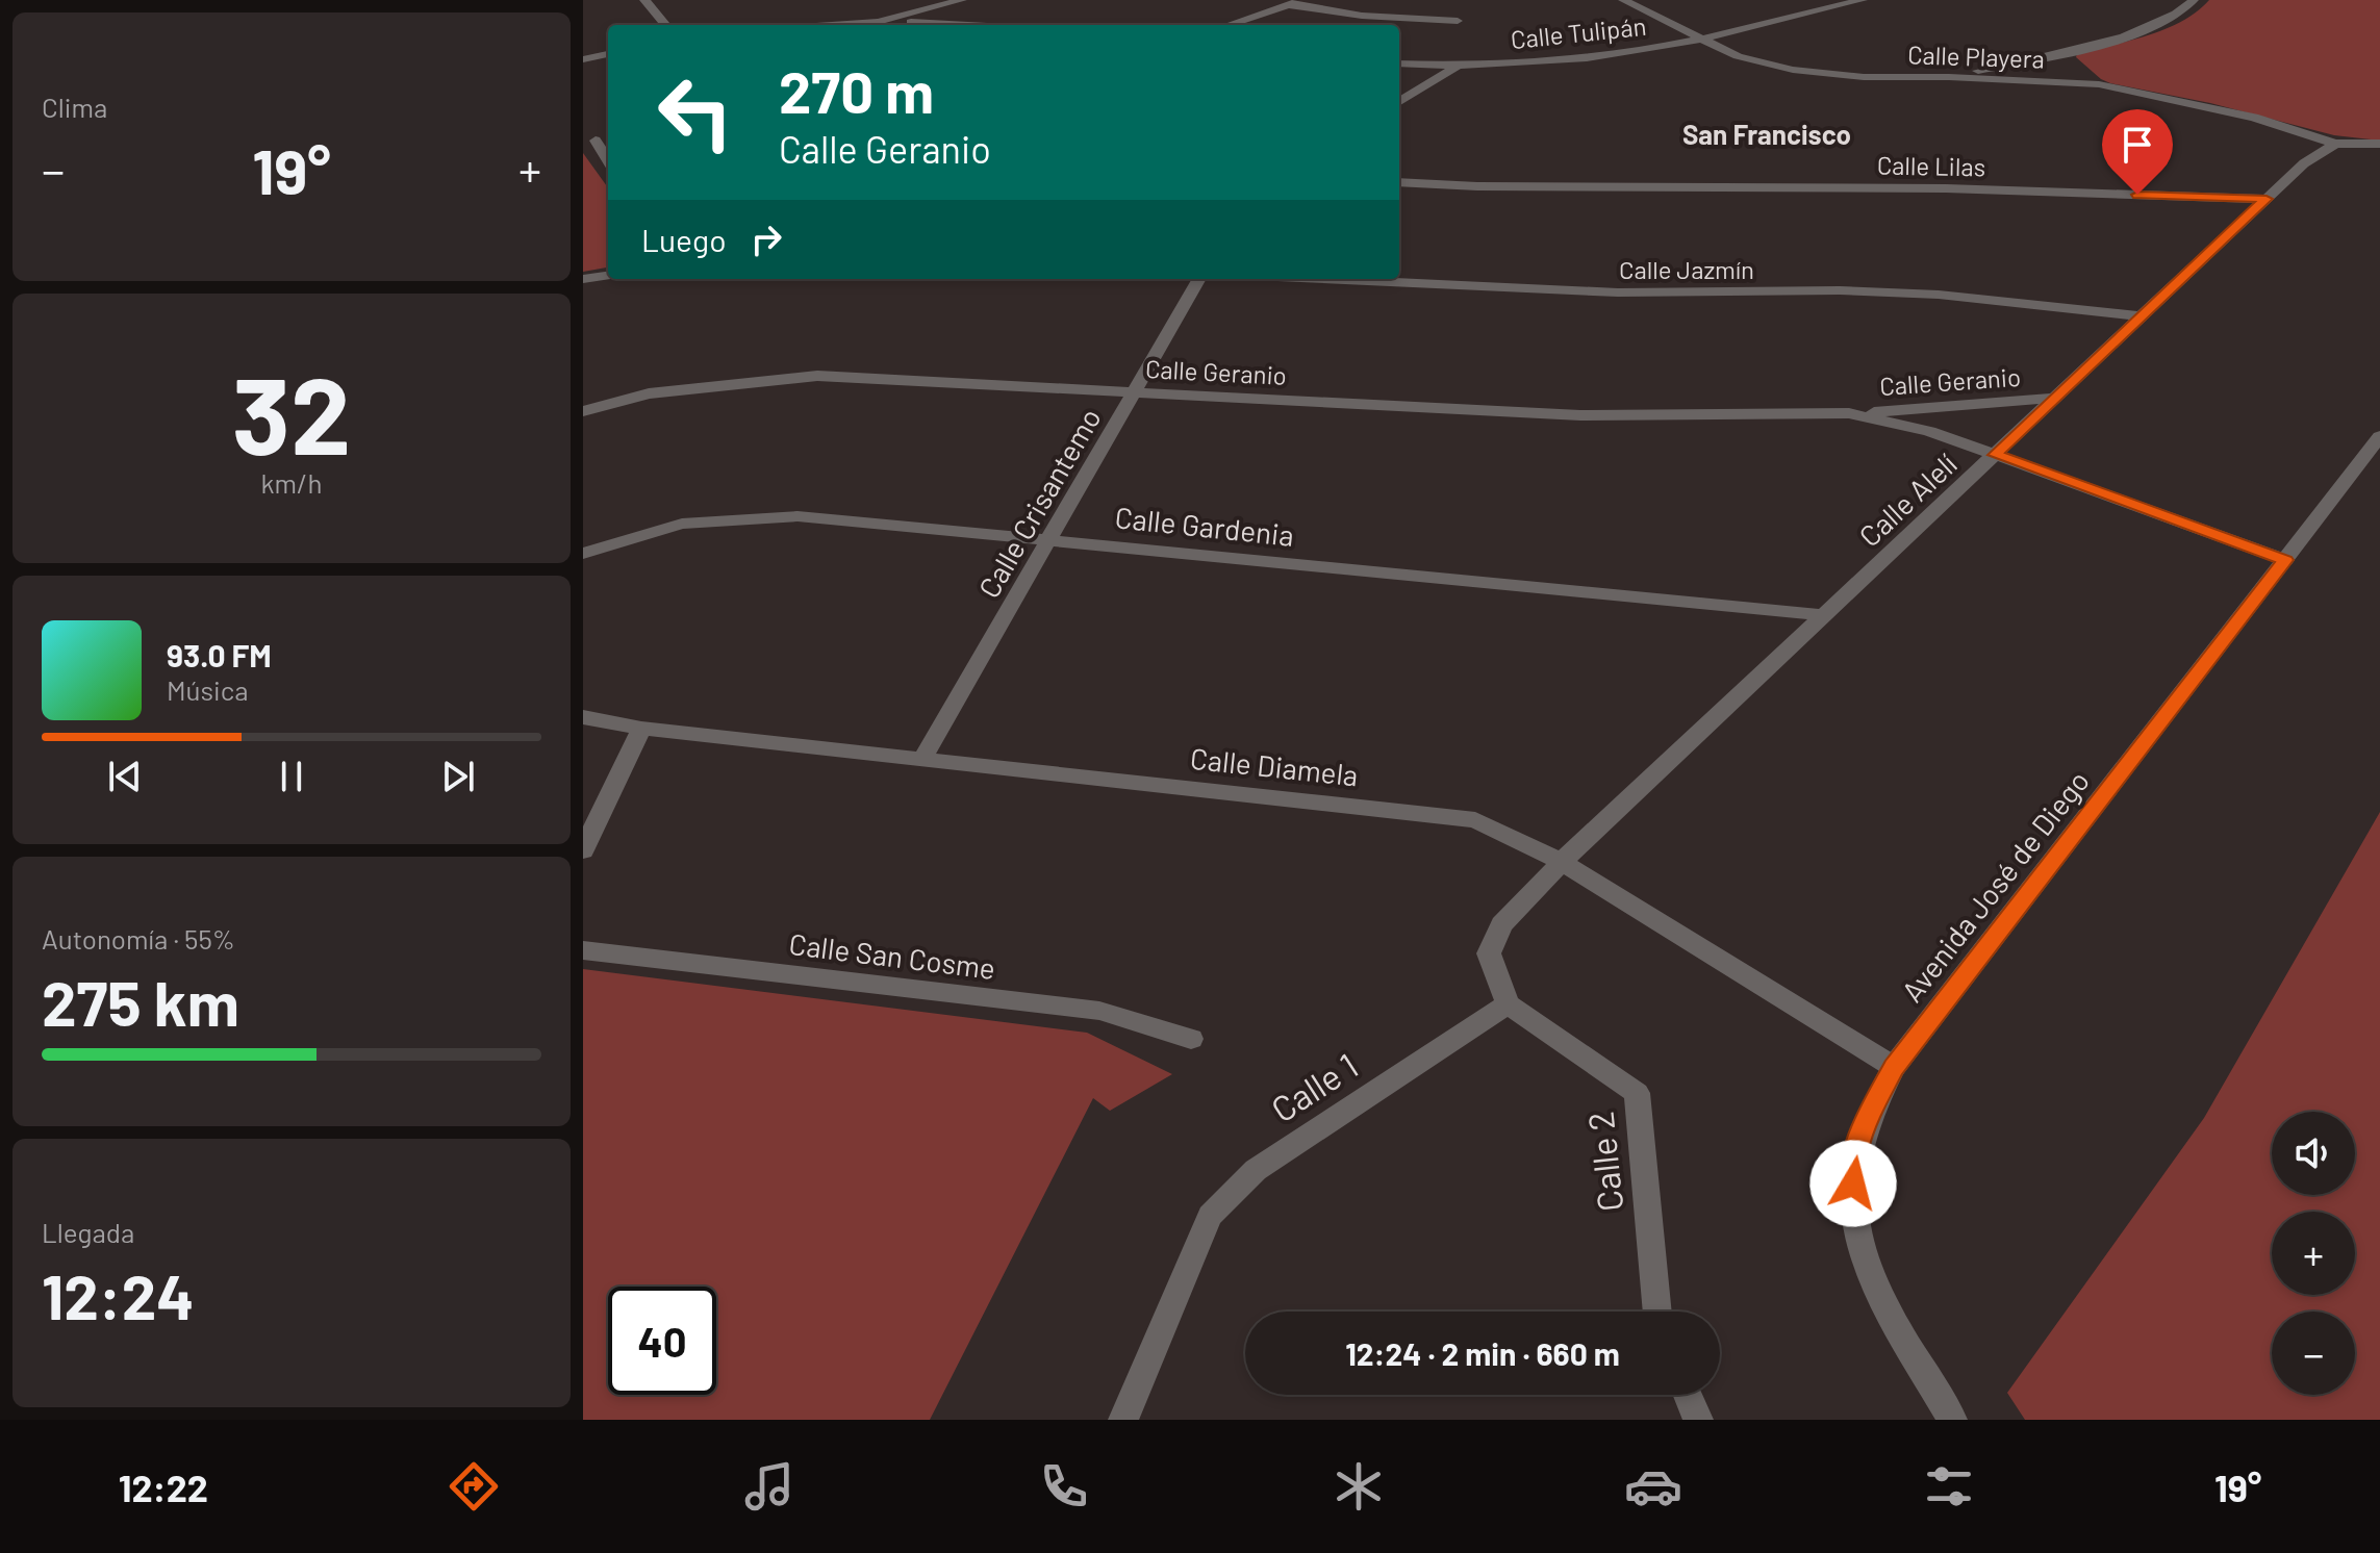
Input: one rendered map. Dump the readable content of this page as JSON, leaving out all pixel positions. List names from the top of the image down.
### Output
{
  "streets": {
    "street": [
      "Calle Tulipán",
      "Calle Playera",
      "Calle Lilas",
      "Calle Jazmín",
      "Calle Geranio",
      "Calle Alelí",
      "Calle Crisantemo",
      "Calle Gardenia",
      "Calle Diamela",
      "Avenida José de Diego",
      "Calle San Cosme",
      "Calle 1",
      "Calle 2"
    ]
  },
  "crossings": [
    ["Calle Tulipán", "Calle Playera"],
    ["Calle Playera", "Calle Alelí"],
    ["Calle Lilas", "Calle Alelí"],
    ["Calle Jazmín", "Calle Alelí"],
    ["Calle Geranio", "Calle Alelí"],
    ["Calle Geranio", "Calle Crisantemo"],
    ["Calle Geranio", "Avenida José de Diego"],
    ["Calle Alelí", "Calle Gardenia"],
    ["Calle Alelí", "Calle Diamela"],
    ["Calle Crisantemo", "Calle Gardenia"],
    ["Calle Crisantemo", "Calle Diamela"],
    ["Calle Diamela", "Avenida José de Diego"],
    ["Calle 1", "Calle 2"]
  ],
  "districts": ["San Francisco"],
  "page": {
    "tile": [
      "Clima",
      ["32", "km/h"],
      ["Autonomía · 55%", "275 km"],
      ["Llegada", "12:24"]
    ],
    "turn": ["270 m", "Calle Geranio"],
    "heat": ["−", "19°", "+"],
    "then": "Luego",
    "song": ["93.0 FM", "Música"],
    "map_buttons": ["+", "−"],
    "limit": "40",
    "trip": "12:24 · 2 min · 660 m",
    "tabs": ["12:22", "19°"]
  }
}
